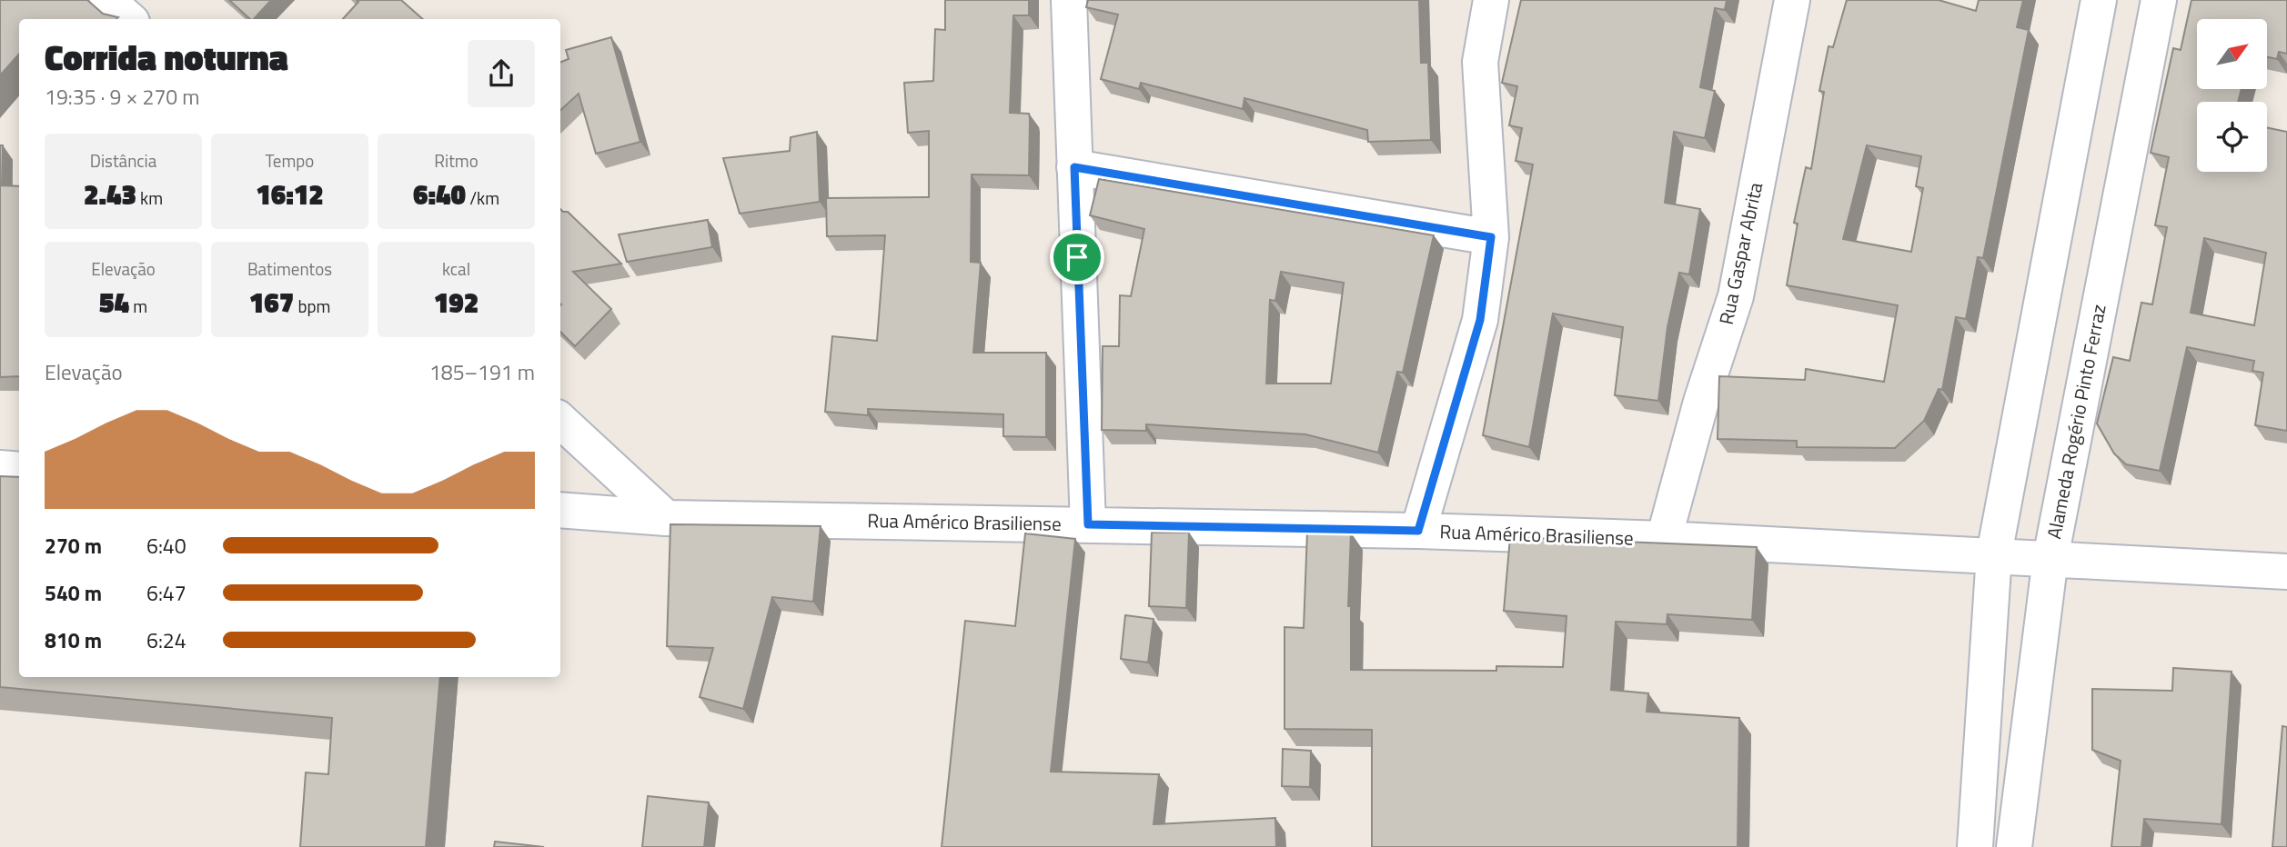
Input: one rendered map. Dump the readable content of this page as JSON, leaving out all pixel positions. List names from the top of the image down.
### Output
{
  "streets": {
    "street": ["Rua Gaspar Abrita", "Alameda Rogério Pinto Ferraz", "Rua Américo Brasiliense"]
  },
  "crossings": [
    ["Rua Gaspar Abrita", "Rua Américo Brasiliense"],
    ["Alameda Rogério Pinto Ferraz", "Rua Américo Brasiliense"]
  ],
  "north": "top right",
  "page": {
    "heading": ["Corrida noturna", "19:35 · 9 × 270 m"],
    "stats": [
      ["Distância", "2.43 km"],
      ["Tempo", "16:12"],
      ["Ritmo", "6:40 /km"],
      ["Elevação", "54 m"],
      ["Batimentos", "167 bpm"],
      ["kcal", "192"]
    ],
    "chart": ["Elevação", "185–191 m"],
    "list": [
      {
        "name": "270 m",
        "note": "6:40"
      },
      {
        "name": "540 m",
        "note": "6:47"
      },
      {
        "name": "810 m",
        "note": "6:24"
      }
    ]
  }
}
